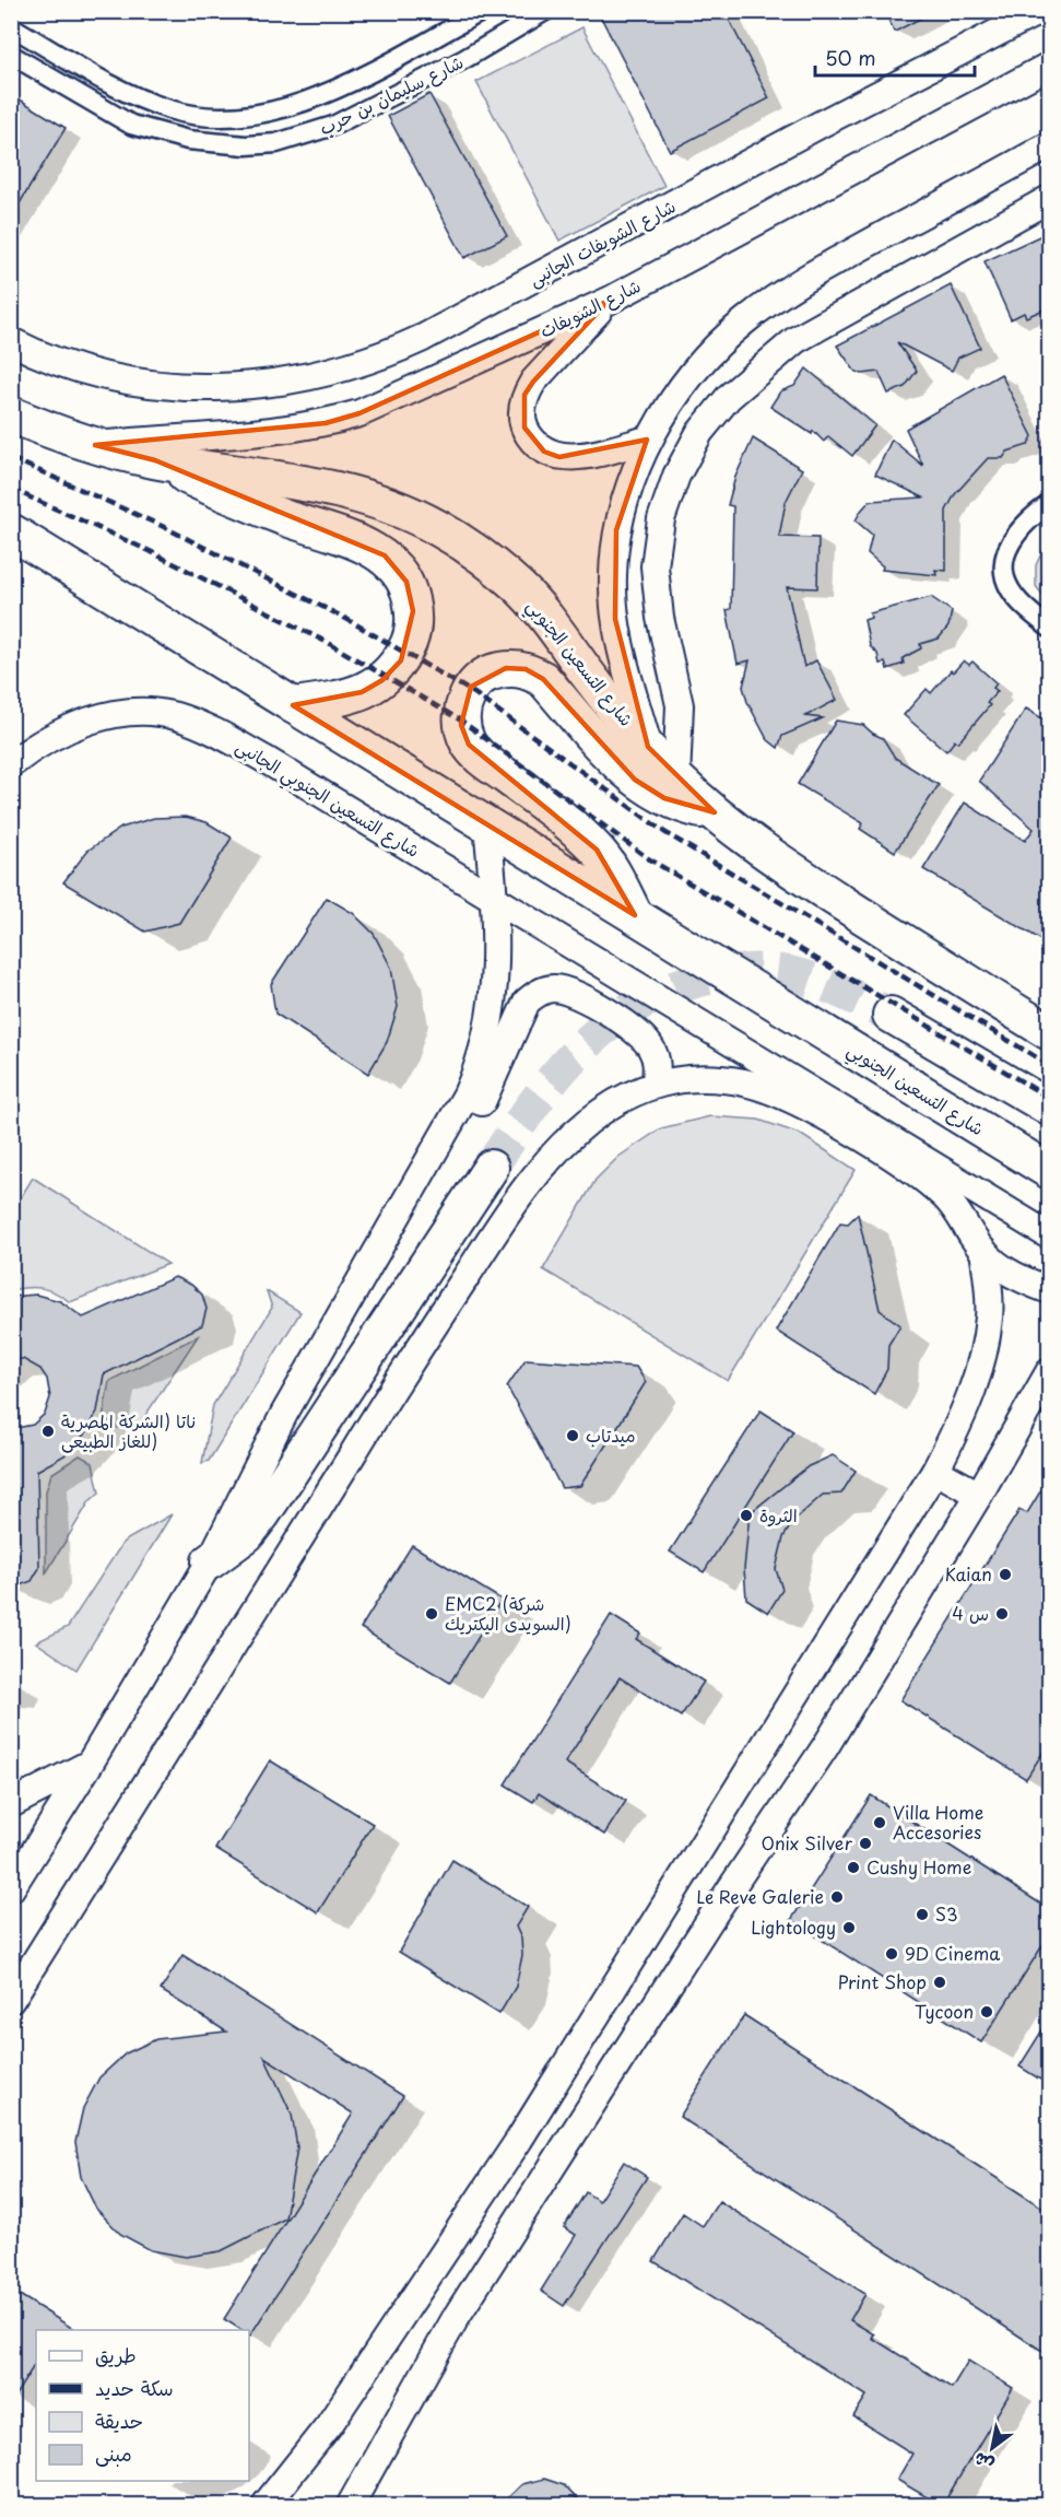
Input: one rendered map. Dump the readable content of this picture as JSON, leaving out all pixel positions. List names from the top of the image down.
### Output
{
  "streets": {
    "highway": ["شارع التسعين الجنوبي"],
    "street": [
      "شارع سليمان بن حرب",
      "شارع الشويفات الجانبى",
      "شارع الشويفات",
      "شارع التسعين الجنوبي الجانبى"
    ]
  },
  "crossings": [
    ["شارع الشويفات", "شارع التسعين الجنوبي"]
  ],
  "places": [
    "ناتا (الشركة المصرية للغاز الطبيعى)",
    "ميدتاب",
    "الثروة",
    "Kaian",
    "EMC2 (شركة السويدى اليكتريك)",
    "س 4",
    "Villa Home Accesories",
    "Onix Silver",
    "Cushy Home",
    "Le Reve Galerie",
    "S3",
    "Lightology",
    "9D Cinema",
    "Print Shop",
    "Tycoon"
  ],
  "legend": [
    "طريق",
    "سكة حديد",
    "حديقة",
    "مبنى"
  ],
  "scale_bar": "50 m",
  "north": "bottom left"
}
